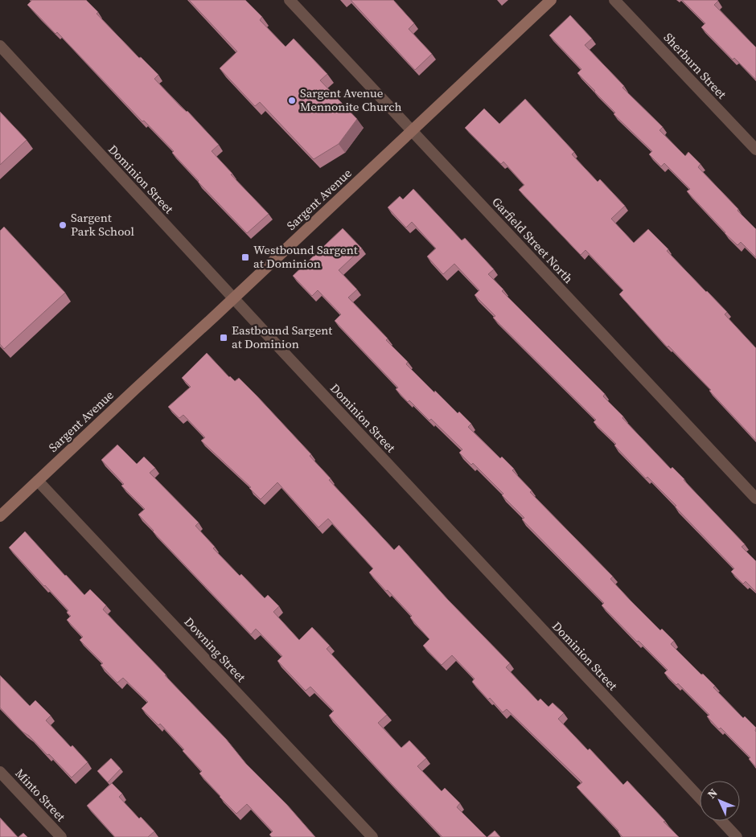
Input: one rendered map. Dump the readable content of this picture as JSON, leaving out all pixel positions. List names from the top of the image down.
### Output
{
  "streets": {
    "main road": ["Sargent Avenue"],
    "street": [
      "Sherburn Street",
      "Dominion Street",
      "Garfield Street North",
      "Downing Street",
      "Minto Street"
    ]
  },
  "crossings": [
    ["Dominion Street", "Sargent Avenue"],
    ["Sargent Avenue", "Garfield Street North"],
    ["Sargent Avenue", "Downing Street"]
  ],
  "places": {
    "other": ["Sargent Avenue Mennonite Church", "Sargent Park School"],
    "transit": ["Westbound Sargent at Dominion", "Eastbound Sargent at Dominion"]
  },
  "north": "top left"
}
